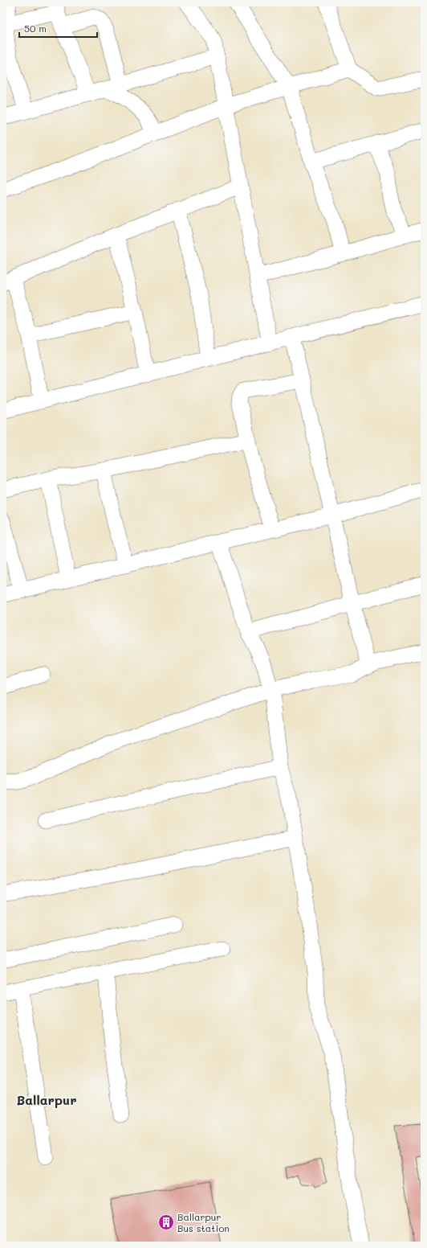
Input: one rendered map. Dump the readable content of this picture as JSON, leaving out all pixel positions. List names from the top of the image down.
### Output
{
  "districts": ["Ballarpur"],
  "places": {
    "building": ["Ballarpur Bus station"]
  },
  "scale_bar": "50 m"
}
